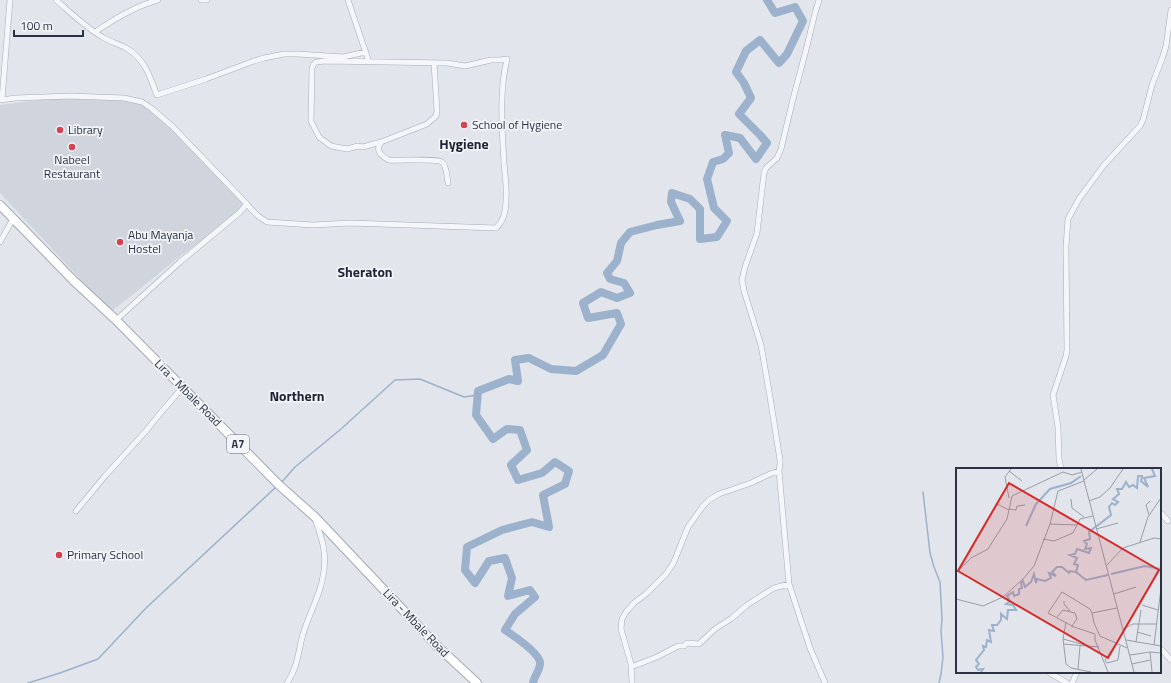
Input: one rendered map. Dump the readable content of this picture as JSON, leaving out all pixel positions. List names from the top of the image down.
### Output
{
  "streets": {
    "main road": ["Lira - Mbale Road", "A7"]
  },
  "districts": ["Hygiene", "Sheraton", "Northern"],
  "places": [
    "School of Hygiene",
    "Library",
    "Nabeel Restaurant",
    "Abu Mayanja Hostel",
    "Primary School"
  ],
  "scale_bar": "100 m"
}
